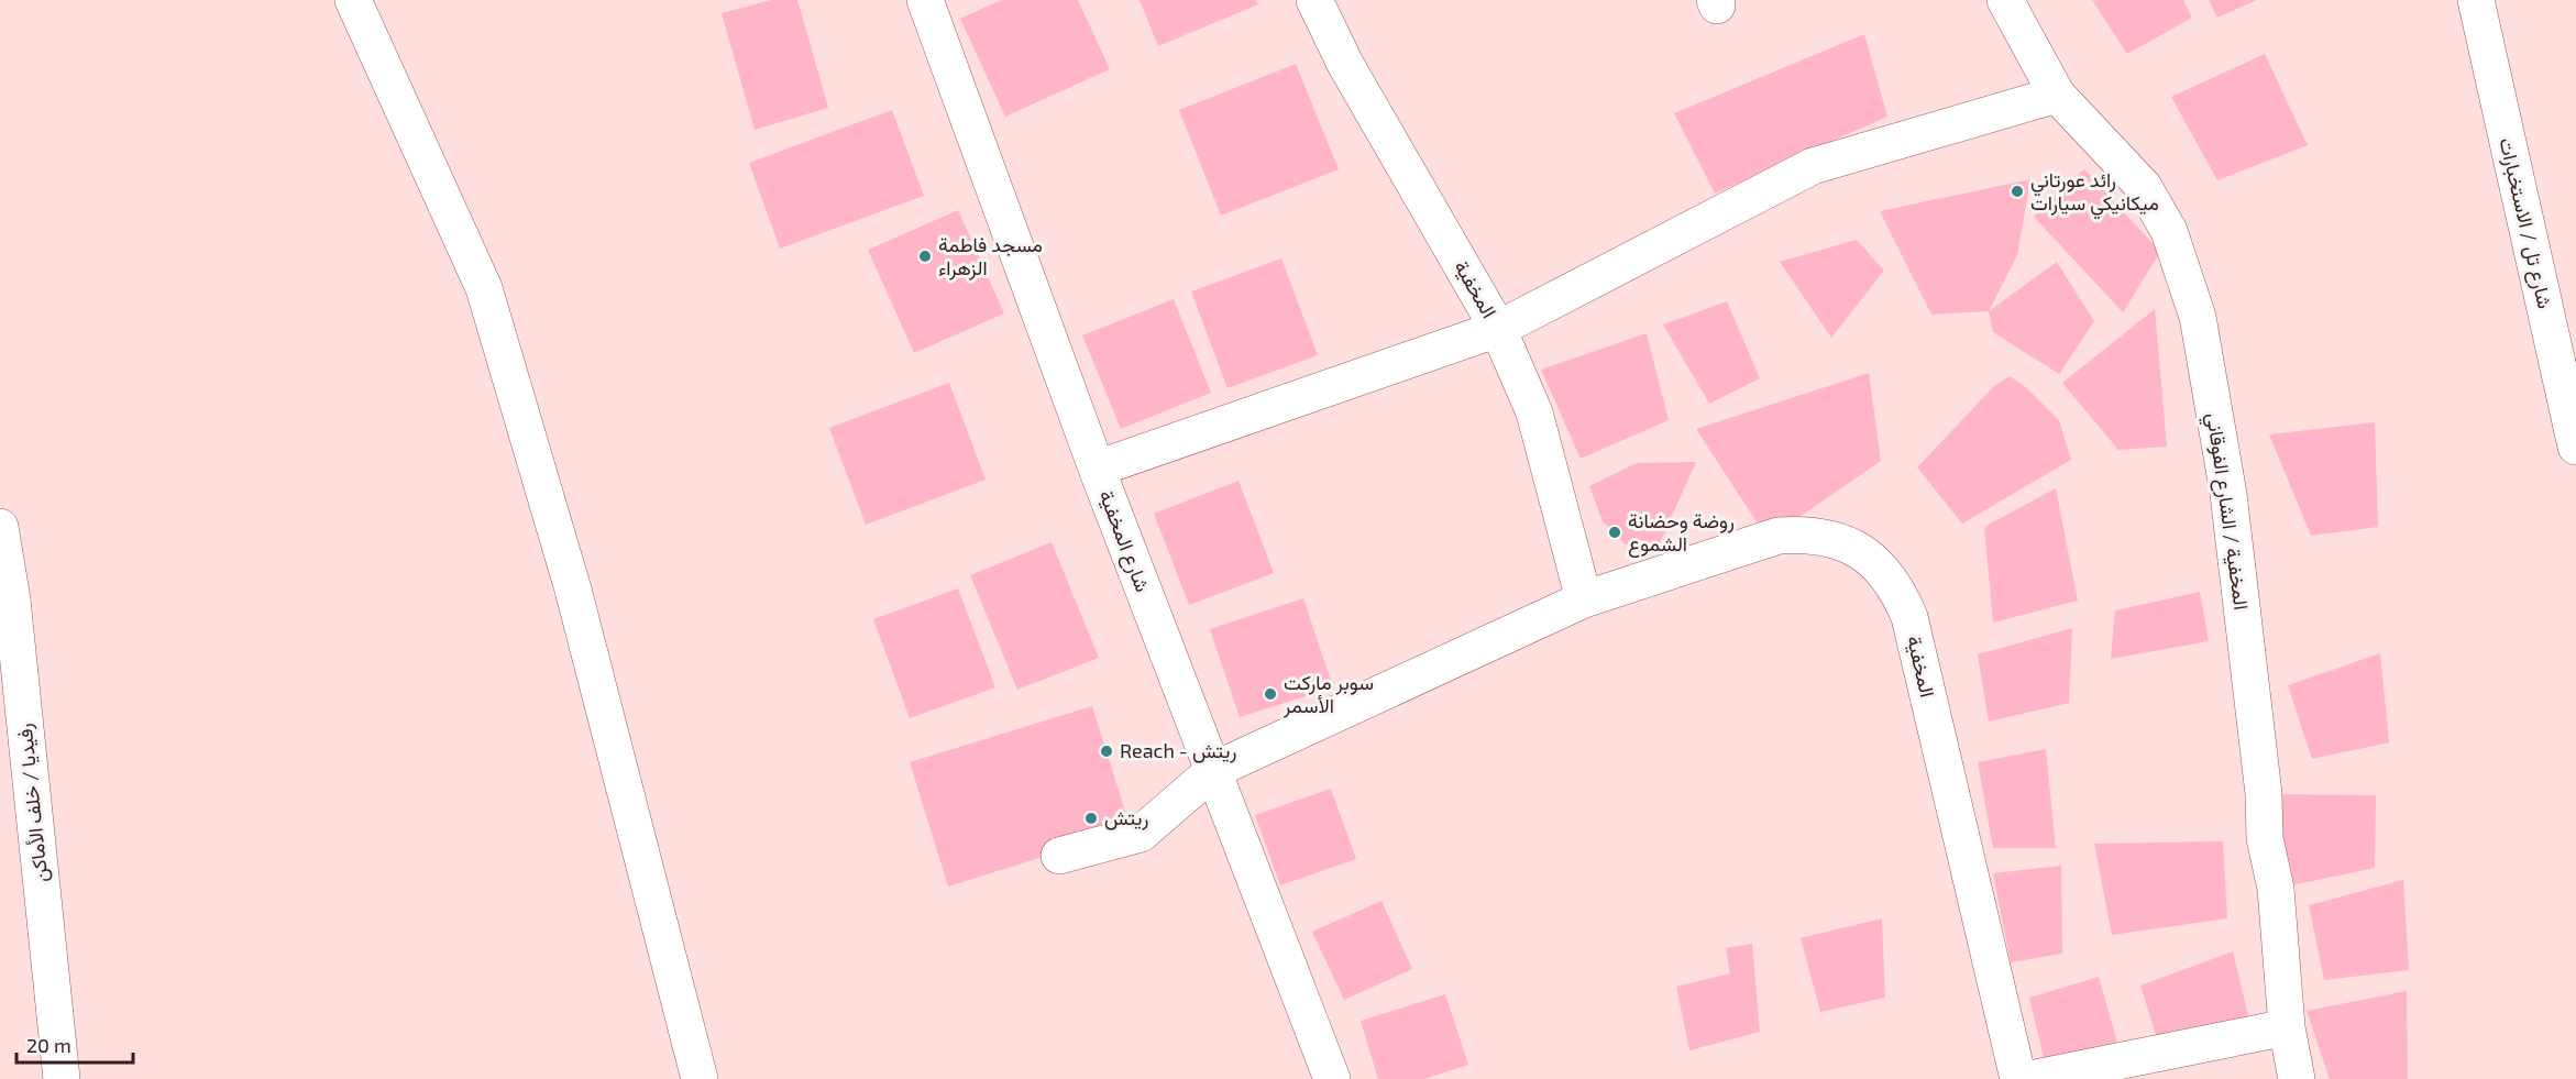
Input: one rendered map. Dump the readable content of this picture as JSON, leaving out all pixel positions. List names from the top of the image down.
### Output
{
  "streets": {
    "street": [
      "شارع تل / الاستخبارات",
      "المخفية",
      "المخفية / الشارع الفوقاني",
      "شارع المخفية",
      "رفيديا / خلف الأماكن"
    ]
  },
  "crossings": [
    ["المخفية", "شارع المخفية"]
  ],
  "places": [
    "رائد عورتاني ميكانيكي سيارات",
    "مسجد فاطمة الزهراء",
    "روضة وحضانة الشموع",
    "سوبر ماركت الأسمر",
    "Reach - ريتش",
    "ريتش"
  ],
  "scale_bar": "20 m"
}
